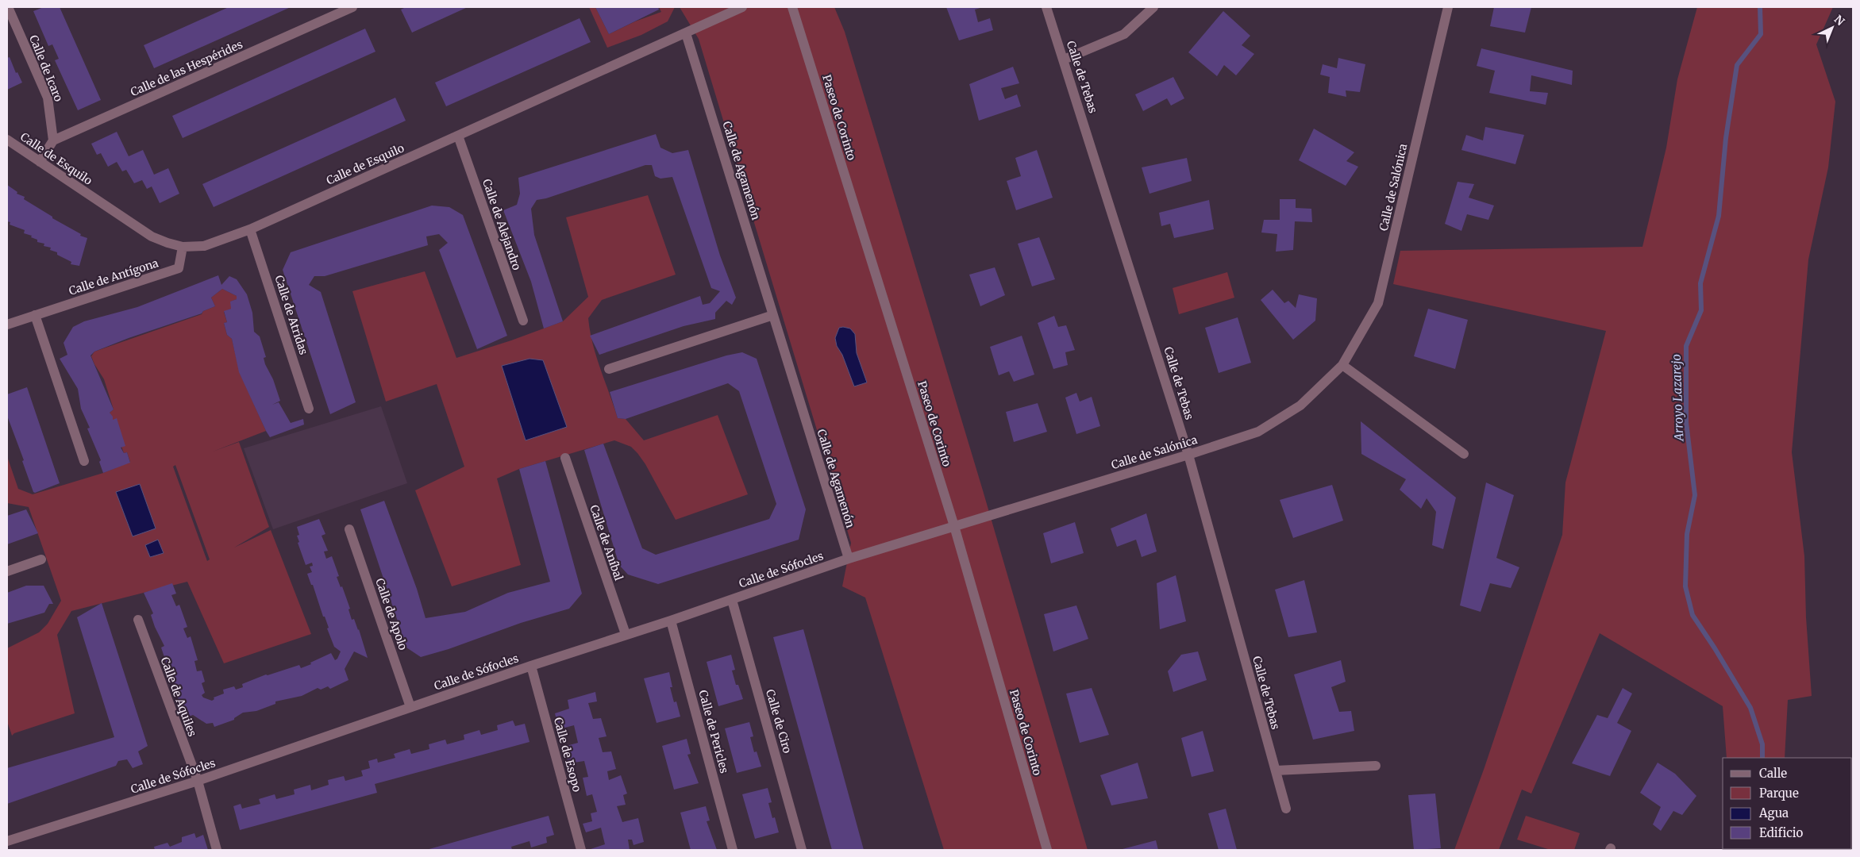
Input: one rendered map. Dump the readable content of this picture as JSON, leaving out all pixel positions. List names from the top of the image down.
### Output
{
  "streets": {
    "street": [
      "Calle de Icaro",
      "Calle de las Hespérides",
      "Calle de Tebas",
      "Paseo de Corinto",
      "Calle de Esquilo",
      "Calle de Agamenón",
      "Calle de Salónica",
      "Calle de Alejandro",
      "Calle de Antígona",
      "Calle de Atridas",
      "Calle de Aníbal",
      "Calle de Sófocles",
      "Calle de Apolo",
      "Calle de Aquiles",
      "Calle de Ciro",
      "Calle de Pericles",
      "Calle de Esopo"
    ]
  },
  "crossings": [
    ["Calle de Icaro", "Calle de las Hespérides"],
    ["Calle de Tebas", "Calle de Salónica"],
    ["Paseo de Corinto", "Calle de Salónica"],
    ["Paseo de Corinto", "Calle de Sófocles"],
    ["Calle de Esquilo", "Calle de Agamenón"],
    ["Calle de Esquilo", "Calle de Alejandro"],
    ["Calle de Esquilo", "Calle de Antígona"],
    ["Calle de Esquilo", "Calle de Atridas"],
    ["Calle de Agamenón", "Calle de Sófocles"],
    ["Calle de Salónica", "Calle de Sófocles"],
    ["Calle de Aníbal", "Calle de Sófocles"],
    ["Calle de Sófocles", "Calle de Apolo"],
    ["Calle de Sófocles", "Calle de Aquiles"],
    ["Calle de Sófocles", "Calle de Ciro"],
    ["Calle de Sófocles", "Calle de Pericles"],
    ["Calle de Sófocles", "Calle de Esopo"]
  ],
  "water": ["Arroyo Lazarejo"],
  "legend": [
    "Calle",
    "Parque",
    "Agua",
    "Edificio"
  ],
  "north": "top right"
}
